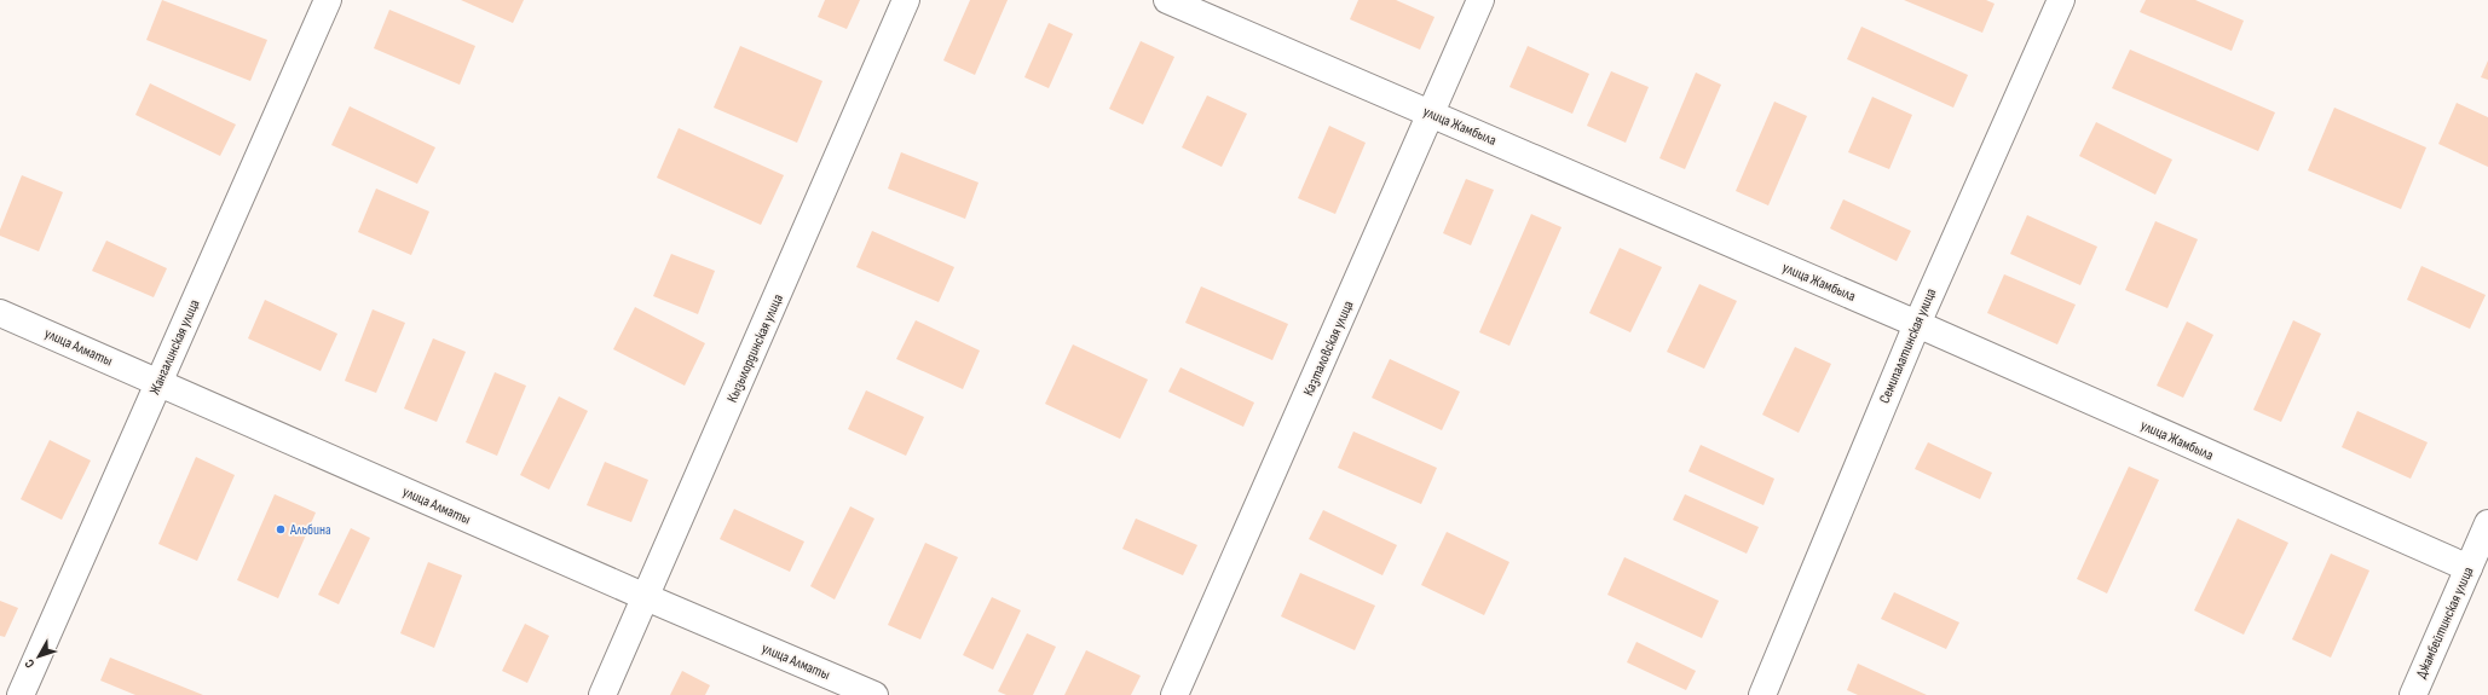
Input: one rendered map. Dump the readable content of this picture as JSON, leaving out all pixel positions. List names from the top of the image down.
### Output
{
  "streets": {
    "street": [
      "улица Жамбыла",
      "Семипалатинская улица",
      "улица Алматы",
      "Жангалинская улица",
      "Кызылординская улица",
      "Казталовская улица",
      "Джамбейтинская улица"
    ]
  },
  "crossings": [
    ["улица Жамбыла", "Семипалатинская улица"],
    ["улица Жамбыла", "Казталовская улица"],
    ["улица Жамбыла", "Джамбейтинская улица"],
    ["улица Алматы", "Жангалинская улица"],
    ["улица Алматы", "Кызылординская улица"]
  ],
  "places": ["Альбина"],
  "north": "bottom left"
}
